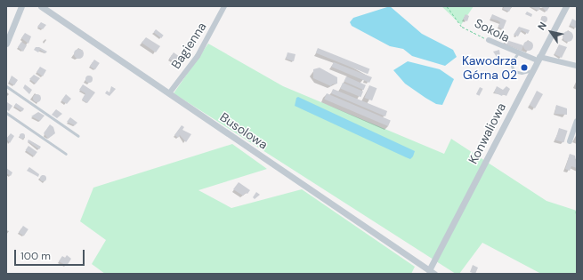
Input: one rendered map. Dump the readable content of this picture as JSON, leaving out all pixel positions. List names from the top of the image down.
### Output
{
  "streets": {
    "street": [
      "Sokola",
      "Bagienna",
      "Busolowa",
      "Konwaliowa"
    ]
  },
  "crossings": [
    ["Sokola", "Konwaliowa"],
    ["Bagienna", "Busolowa"],
    ["Busolowa", "Konwaliowa"]
  ],
  "places": ["Kawodrza Górna 02"],
  "scale_bar": "100 m",
  "north": "top left"
}
